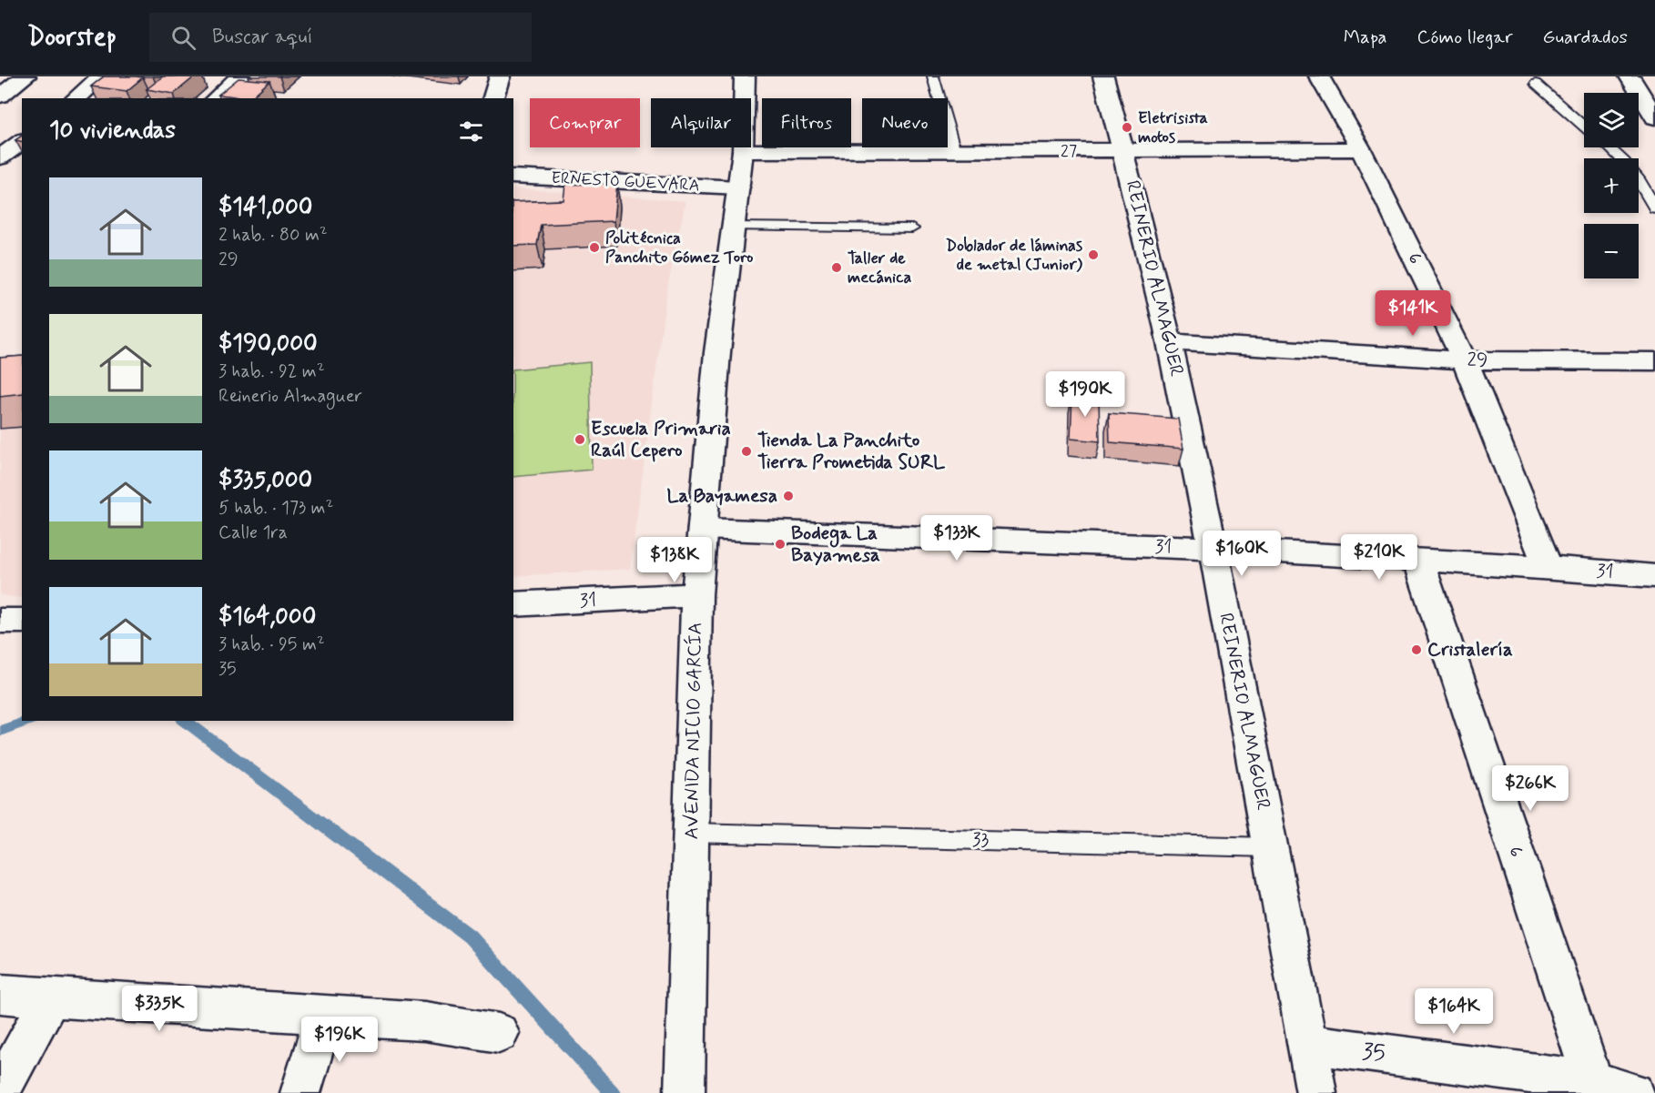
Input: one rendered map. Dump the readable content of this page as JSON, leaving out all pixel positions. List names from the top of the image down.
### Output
{
  "streets": {
    "street": [
      "27",
      "ERNESTO GUEVARA",
      "6",
      "REINERIO ALMAGUER",
      "29",
      "31",
      "AVENIDA NICIO GARCÍA",
      "35"
    ],
    "lane": ["33"]
  },
  "crossings": [
    ["27", "6"],
    ["27", "REINERIO ALMAGUER"],
    ["27", "AVENIDA NICIO GARCÍA"],
    ["ERNESTO GUEVARA", "AVENIDA NICIO GARCÍA"],
    ["6", "29"],
    ["6", "31"],
    ["6", "35"],
    ["REINERIO ALMAGUER", "29"],
    ["REINERIO ALMAGUER", "31"],
    ["REINERIO ALMAGUER", "33"],
    ["REINERIO ALMAGUER", "35"],
    ["31", "AVENIDA NICIO GARCÍA"],
    ["AVENIDA NICIO GARCÍA", "33"]
  ],
  "places": [
    "Eletrisista motos",
    "Politécnica Panchito Gómez Toro",
    "Doblador de láminas de metal (Junior)",
    "Taller de mecánica",
    "Escuela Primaria Raúl Cepero",
    "Tienda La Panchito Tierra Prometida SURL",
    "La Bayamesa",
    "Bodega La Bayamesa",
    "Cristalería"
  ],
  "page": {
    "header": "Doorstep",
    "search": "Buscar aquí",
    "nav": ["Mapa", "Cómo llegar", "Guardados"],
    "map_buttons": ["+", "−"],
    "chip": [
      "Comprar",
      "Alquilar",
      "Filtros",
      "Nuevo"
    ],
    "heading": "10 viviendas",
    "list": [
      {
        "name": "$141,000",
        "note": "2 hab. · 80 m² · 29"
      },
      {
        "name": "$190,000",
        "note": "3 hab. · 92 m² · Reinerio Almaguer"
      },
      {
        "name": "$335,000",
        "note": "5 hab. · 173 m² · Calle 1ra"
      },
      {
        "name": "$164,000",
        "note": "3 hab. · 95 m² · 35"
      }
    ],
    "price": [
      "$141K",
      "$190K",
      "$133K",
      "$160K",
      "$210K",
      "$138K",
      "$266K",
      "$335K",
      "$164K",
      "$196K"
    ]
  }
}
